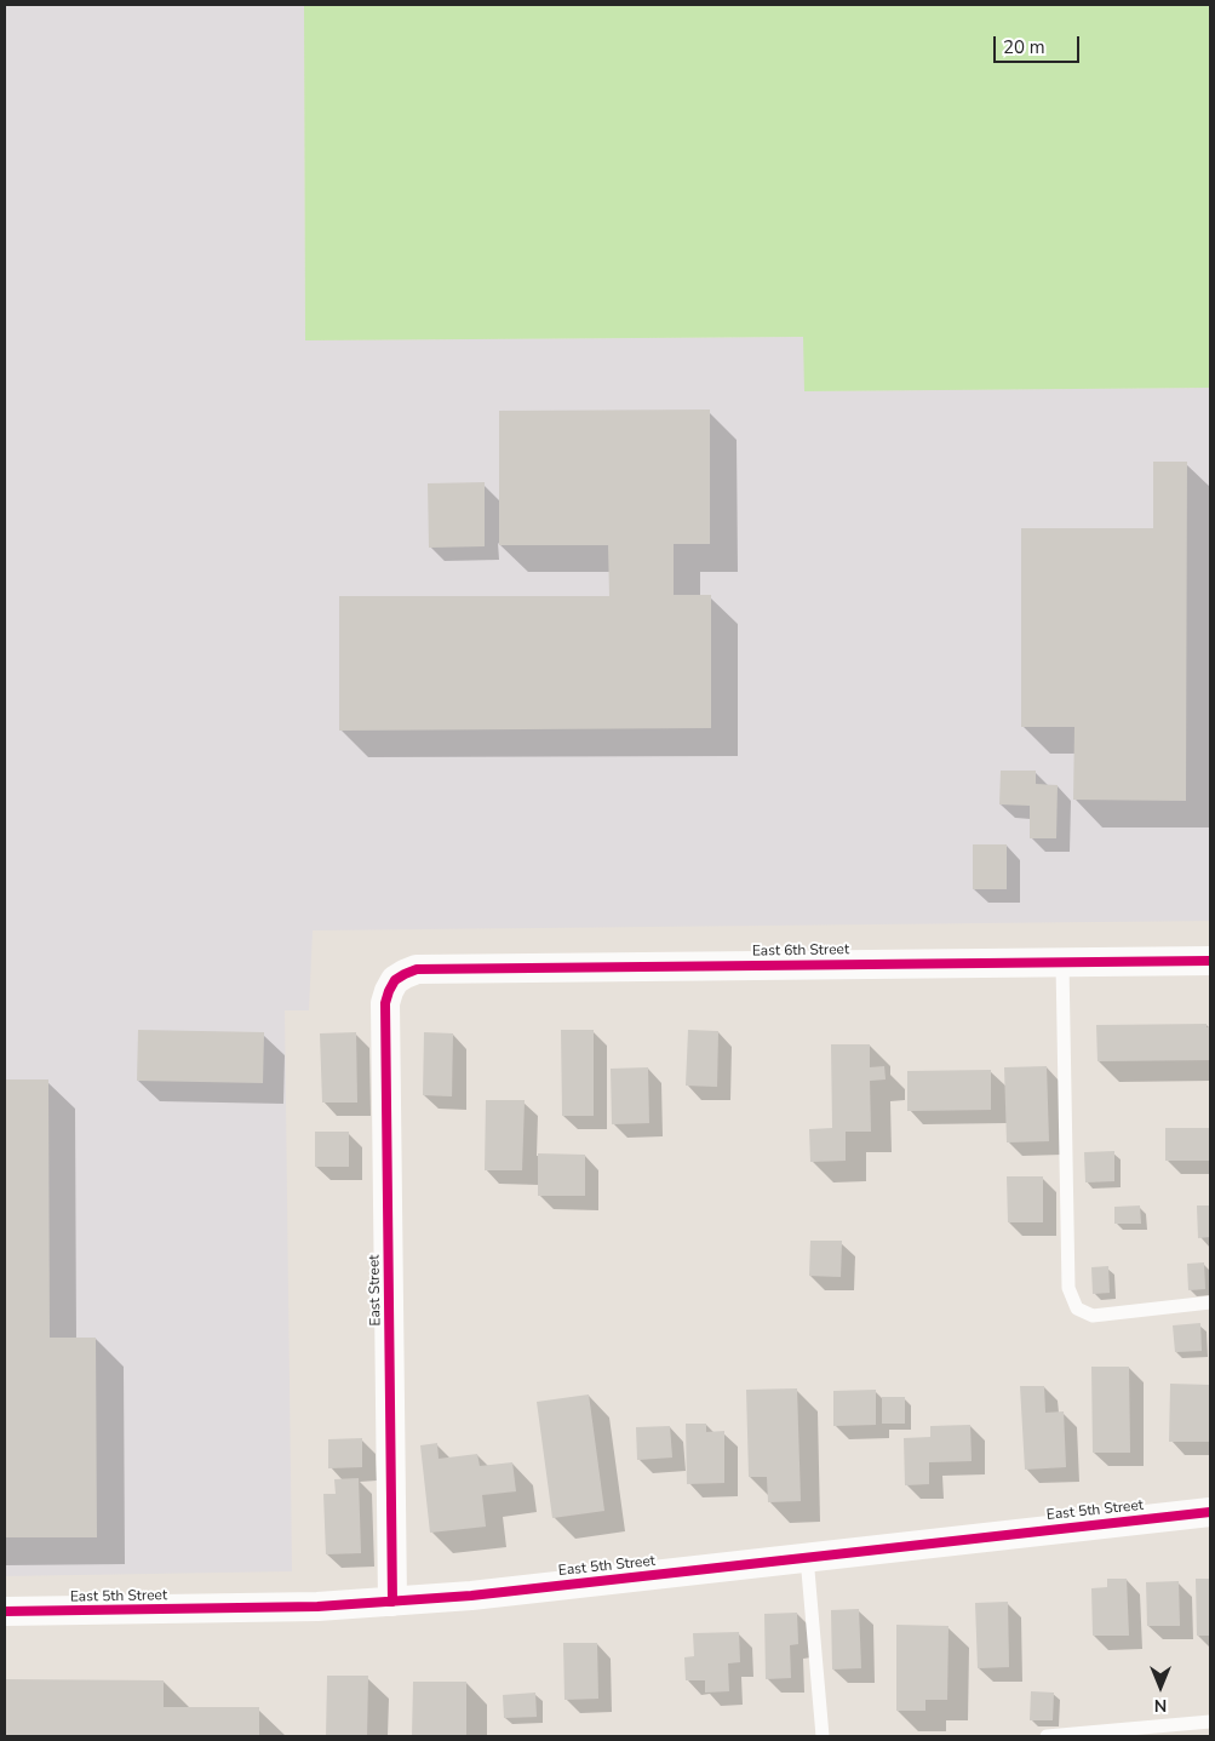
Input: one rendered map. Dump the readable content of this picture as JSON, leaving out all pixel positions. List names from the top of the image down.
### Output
{
  "streets": {
    "street": ["East 6th Street", "East Street", "East 5th Street"]
  },
  "crossings": [
    ["East 6th Street", "East Street"],
    ["East Street", "East 5th Street"]
  ],
  "scale_bar": "20 m",
  "north": "bottom"
}
